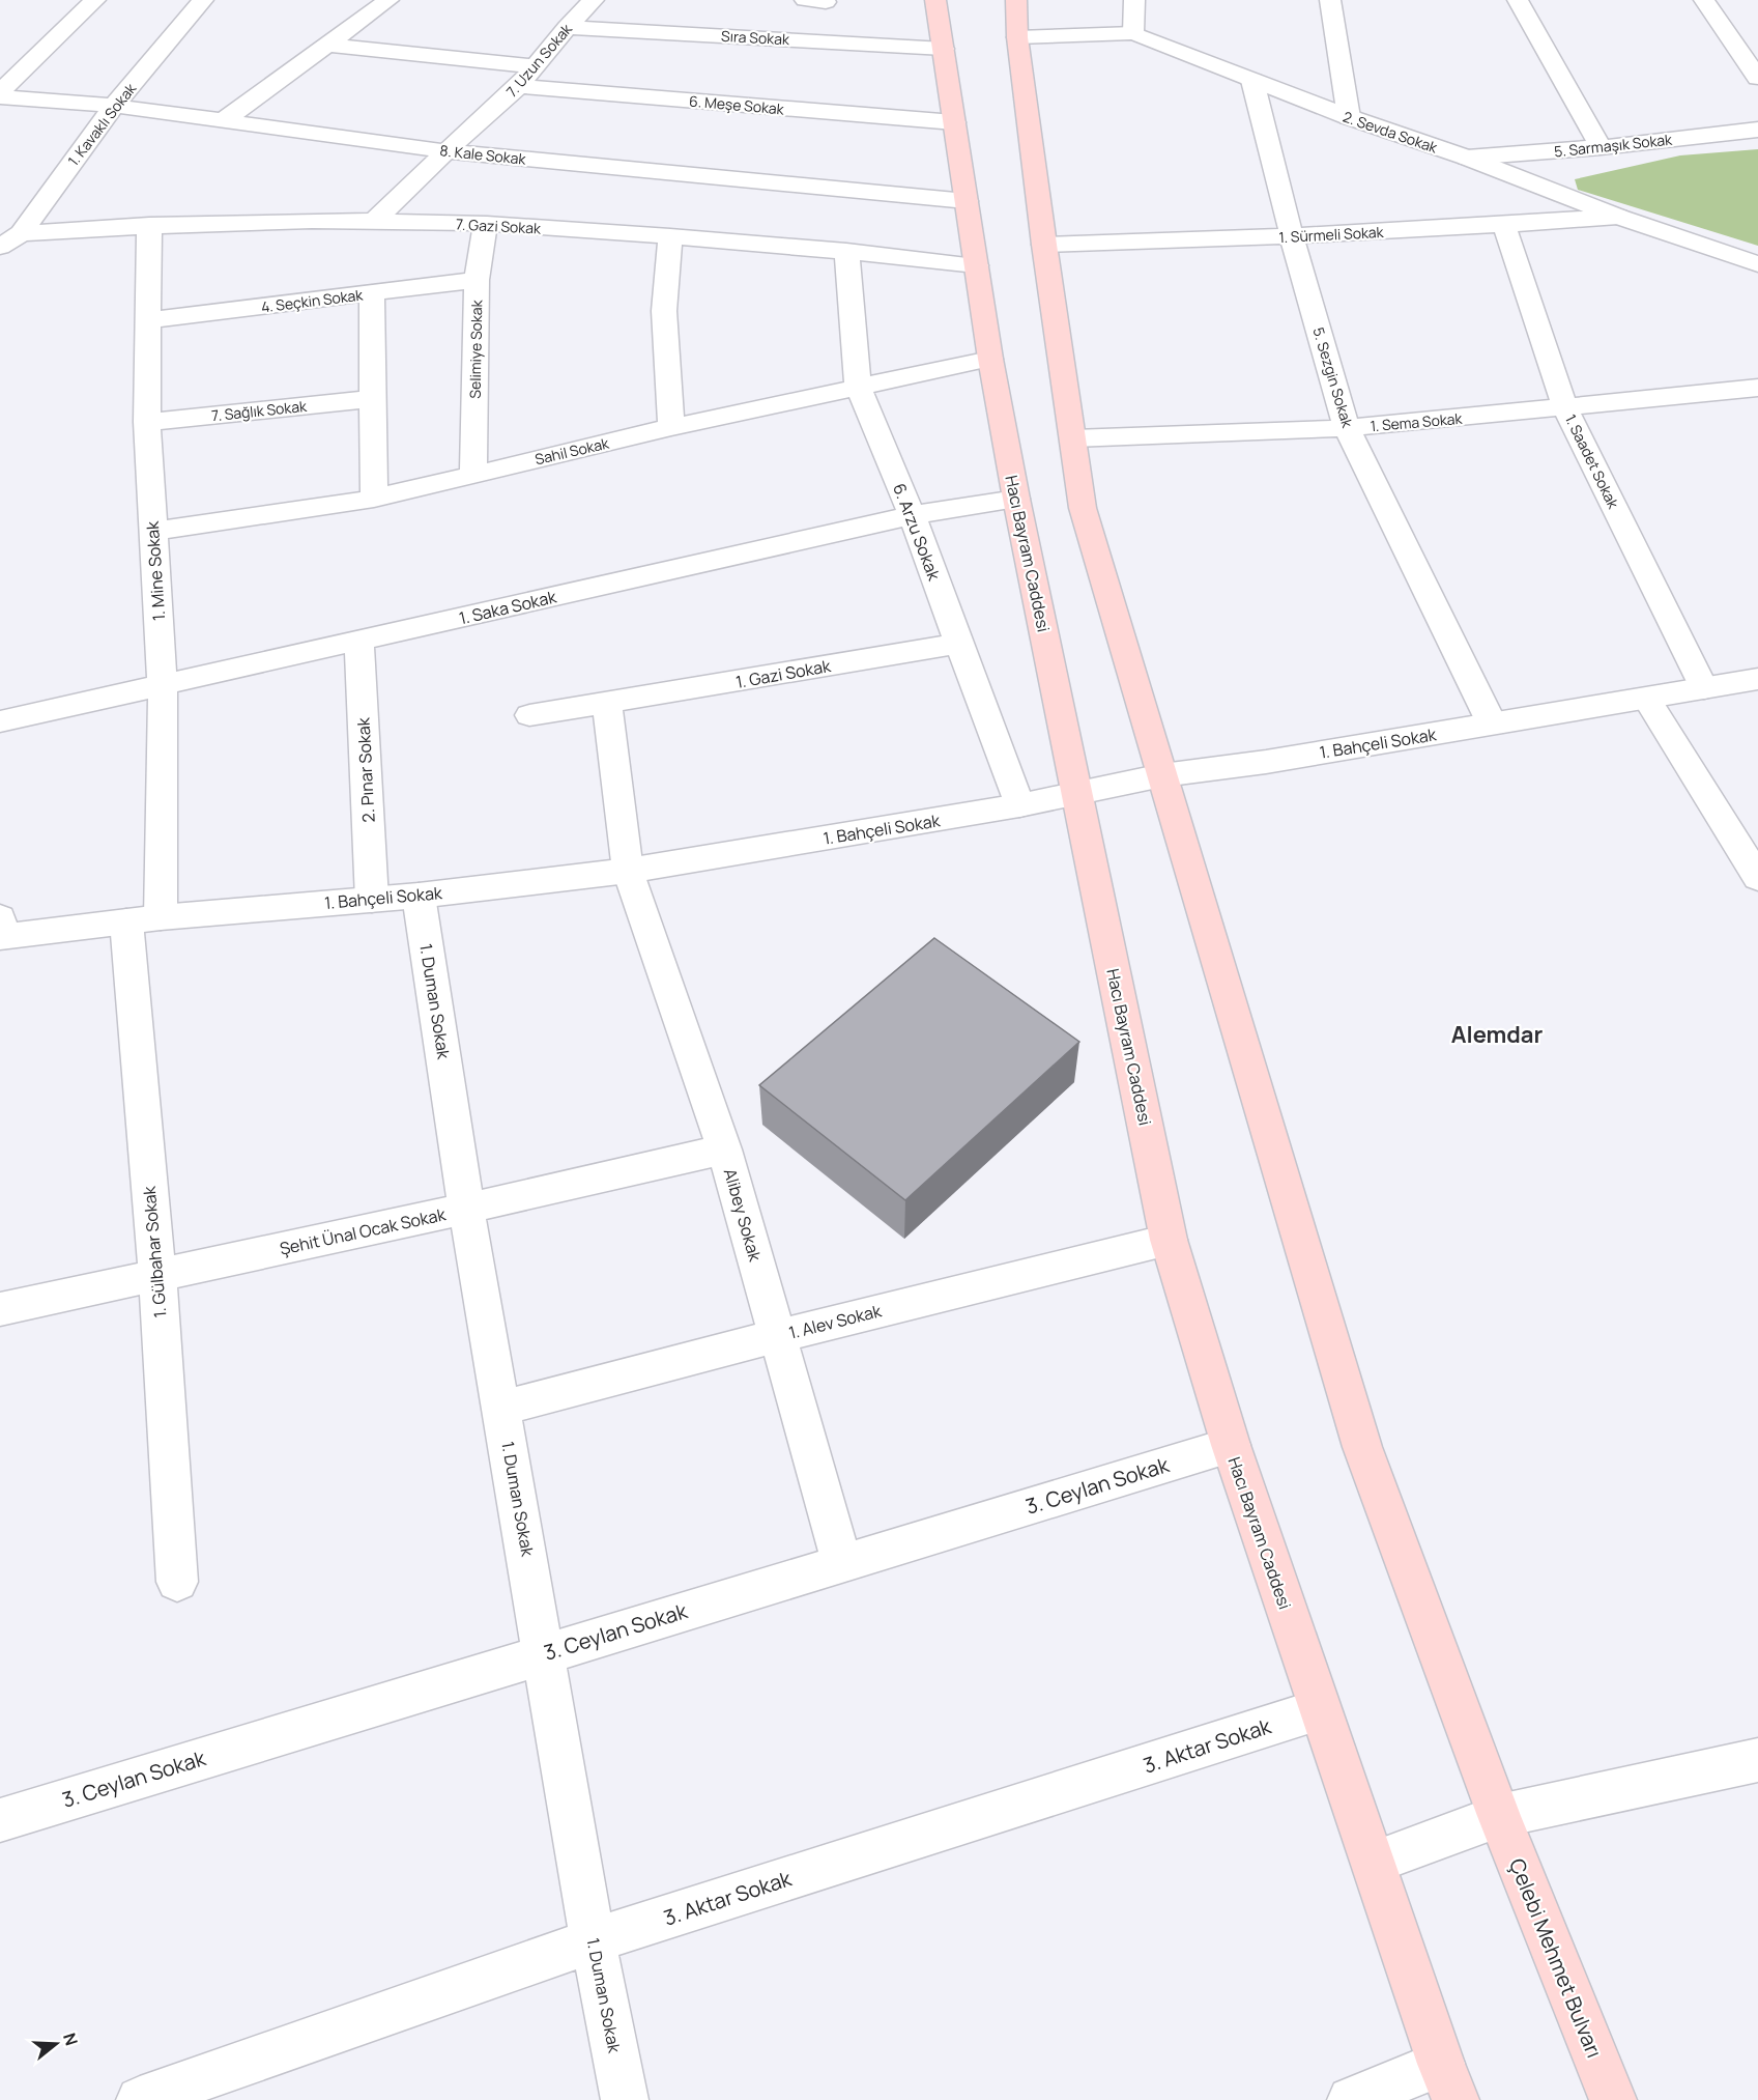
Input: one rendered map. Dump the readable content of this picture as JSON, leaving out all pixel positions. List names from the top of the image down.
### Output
{
  "streets": {
    "main road": ["Hacı Bayram Caddesi", "Çelebi Mehmet Bulvarı"],
    "street": [
      "Sıra Sokak",
      "7. Uzun Sokak",
      "6. Meşe Sokak",
      "1. Kavaklı Sokak",
      "2. Sevda Sokak",
      "5. Sarmaşık Sokak",
      "8. Kale Sokak",
      "7. Gazi Sokak",
      "1. Sürmeli Sokak",
      "4. Seçkin Sokak",
      "Selimiye Sokak",
      "5. Sezgin Sokak",
      "7. Sağlık Sokak",
      "1. Sema Sokak",
      "Sahil Sokak",
      "1. Saadet Sokak",
      "6. Arzu Sokak",
      "1. Mine Sokak",
      "1. Saka Sokak",
      "1. Gazi Sokak",
      "1. Bahçeli Sokak",
      "2. Pınar Sokak",
      "1. Duman Sokak",
      "Alibey Sokak",
      "Şehit Ünal Ocak Sokak",
      "1. Gülbahar Sokak",
      "1. Alev Sokak",
      "3. Ceylan Sokak",
      "3. Aktar Sokak"
    ]
  },
  "crossings": [
    ["Sıra Sokak", "7. Uzun Sokak"],
    ["Sıra Sokak", "Hacı Bayram Caddesi"],
    ["7. Uzun Sokak", "6. Meşe Sokak"],
    ["7. Uzun Sokak", "8. Kale Sokak"],
    ["7. Uzun Sokak", "7. Gazi Sokak"],
    ["6. Meşe Sokak", "Hacı Bayram Caddesi"],
    ["1. Kavaklı Sokak", "8. Kale Sokak"],
    ["1. Kavaklı Sokak", "7. Gazi Sokak"],
    ["2. Sevda Sokak", "5. Sarmaşık Sokak"],
    ["2. Sevda Sokak", "1. Sürmeli Sokak"],
    ["2. Sevda Sokak", "5. Sezgin Sokak"],
    ["8. Kale Sokak", "Hacı Bayram Caddesi"],
    ["7. Gazi Sokak", "Selimiye Sokak"],
    ["7. Gazi Sokak", "6. Arzu Sokak"],
    ["7. Gazi Sokak", "Hacı Bayram Caddesi"],
    ["7. Gazi Sokak", "1. Mine Sokak"],
    ["1. Sürmeli Sokak", "5. Sezgin Sokak"],
    ["1. Sürmeli Sokak", "1. Saadet Sokak"],
    ["4. Seçkin Sokak", "Selimiye Sokak"],
    ["4. Seçkin Sokak", "1. Mine Sokak"],
    ["Selimiye Sokak", "Sahil Sokak"],
    ["5. Sezgin Sokak", "1. Sema Sokak"],
    ["5. Sezgin Sokak", "1. Bahçeli Sokak"],
    ["7. Sağlık Sokak", "1. Mine Sokak"],
    ["1. Sema Sokak", "1. Saadet Sokak"],
    ["Sahil Sokak", "6. Arzu Sokak"],
    ["Sahil Sokak", "Hacı Bayram Caddesi"],
    ["Sahil Sokak", "1. Mine Sokak"],
    ["1. Saadet Sokak", "1. Bahçeli Sokak"],
    ["6. Arzu Sokak", "1. Saka Sokak"],
    ["6. Arzu Sokak", "1. Gazi Sokak"],
    ["6. Arzu Sokak", "1. Bahçeli Sokak"],
    ["Hacı Bayram Caddesi", "1. Saka Sokak"],
    ["Hacı Bayram Caddesi", "1. Bahçeli Sokak"],
    ["Hacı Bayram Caddesi", "1. Alev Sokak"],
    ["Hacı Bayram Caddesi", "3. Ceylan Sokak"],
    ["Hacı Bayram Caddesi", "3. Aktar Sokak"],
    ["1. Mine Sokak", "1. Saka Sokak"],
    ["1. Mine Sokak", "1. Bahçeli Sokak"],
    ["1. Mine Sokak", "1. Gülbahar Sokak"],
    ["1. Saka Sokak", "2. Pınar Sokak"],
    ["1. Bahçeli Sokak", "2. Pınar Sokak"],
    ["1. Bahçeli Sokak", "1. Duman Sokak"],
    ["1. Bahçeli Sokak", "Alibey Sokak"],
    ["1. Bahçeli Sokak", "1. Gülbahar Sokak"],
    ["1. Duman Sokak", "Şehit Ünal Ocak Sokak"],
    ["1. Duman Sokak", "1. Alev Sokak"],
    ["1. Duman Sokak", "3. Ceylan Sokak"],
    ["1. Duman Sokak", "3. Aktar Sokak"],
    ["Alibey Sokak", "Şehit Ünal Ocak Sokak"],
    ["Alibey Sokak", "1. Alev Sokak"],
    ["Alibey Sokak", "3. Ceylan Sokak"],
    ["Şehit Ünal Ocak Sokak", "1. Gülbahar Sokak"]
  ],
  "districts": ["Alemdar"],
  "north": "right"
}
